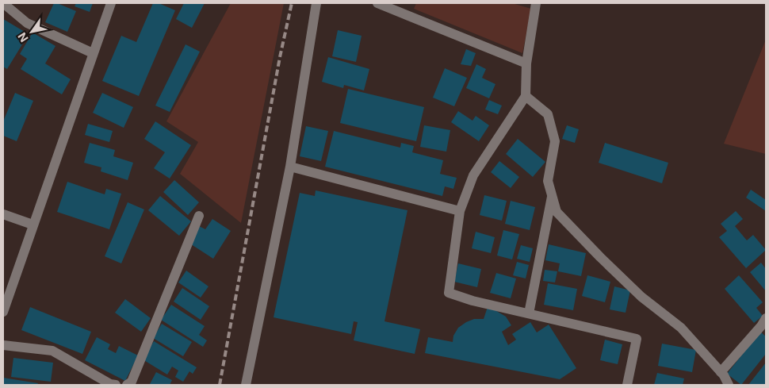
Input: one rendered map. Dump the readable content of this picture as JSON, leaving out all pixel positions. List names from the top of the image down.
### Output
{
  "north": "bottom left"
}
